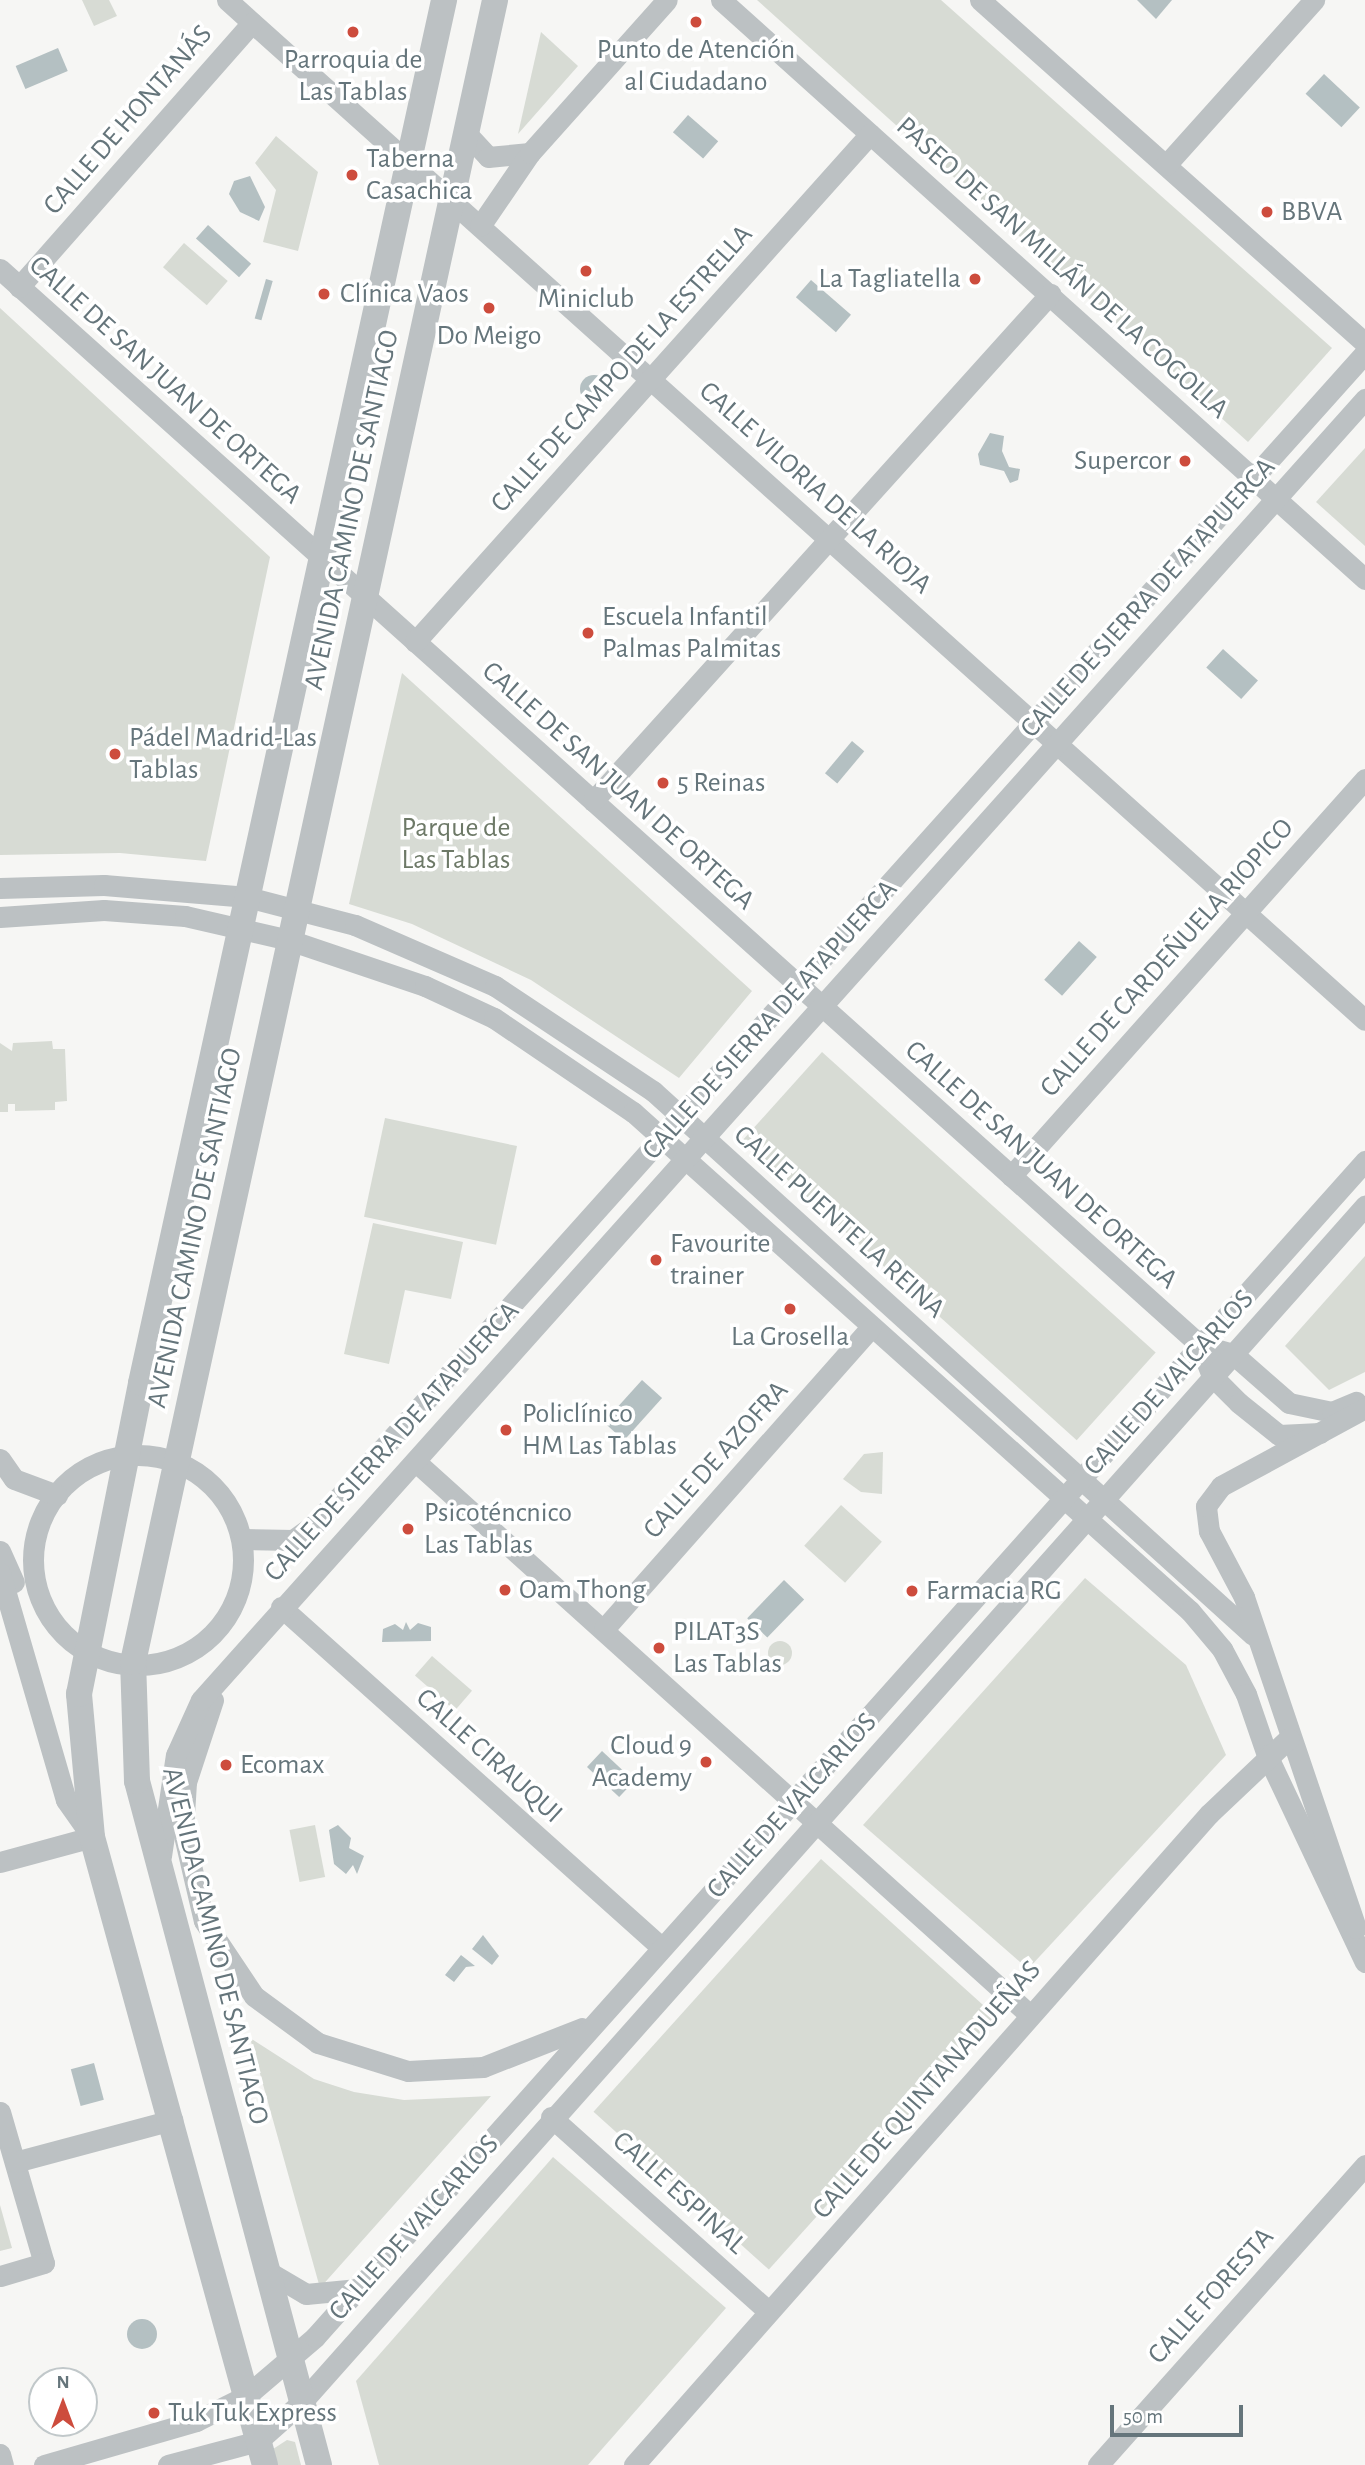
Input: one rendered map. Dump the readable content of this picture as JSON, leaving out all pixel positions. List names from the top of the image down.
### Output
{
  "streets": {
    "street": [
      "CALLE DE HONTANÁS",
      "PASEO DE SAN MILLÁN DE LA COGOLLA",
      "CALLE DE CAMPO DE LA ESTRELLA",
      "CALLE DE SAN JUAN DE ORTEGA",
      "CALLE VILORIA DE LA RIOJA",
      "AVENIDA CAMINO DE SANTIAGO",
      "CALLE DE SIERRA DE ATAPUERCA",
      "CALLE DE CARDEÑUELA RIOPICO",
      "CALLE PUENTE LA REINA",
      "CALLE DE VALCARLOS",
      "CALLE DE AZOFRA",
      "CALLE CIRAUQUI",
      "CALLE DE QUINTANADUEÑAS",
      "CALLE ESPINAL",
      "CALLE FORESTA"
    ]
  },
  "crossings": [
    ["CALLE DE HONTANÁS", "CALLE DE SAN JUAN DE ORTEGA"],
    ["CALLE DE HONTANÁS", "CALLE VILORIA DE LA RIOJA"],
    ["PASEO DE SAN MILLÁN DE LA COGOLLA", "CALLE DE CAMPO DE LA ESTRELLA"],
    ["PASEO DE SAN MILLÁN DE LA COGOLLA", "CALLE DE SIERRA DE ATAPUERCA"],
    ["CALLE DE CAMPO DE LA ESTRELLA", "CALLE DE SAN JUAN DE ORTEGA"],
    ["CALLE DE CAMPO DE LA ESTRELLA", "CALLE VILORIA DE LA RIOJA"],
    ["CALLE DE SAN JUAN DE ORTEGA", "AVENIDA CAMINO DE SANTIAGO"],
    ["CALLE DE SAN JUAN DE ORTEGA", "CALLE DE SIERRA DE ATAPUERCA"],
    ["CALLE DE SAN JUAN DE ORTEGA", "CALLE DE CARDEÑUELA RIOPICO"],
    ["CALLE DE SAN JUAN DE ORTEGA", "CALLE DE VALCARLOS"],
    ["CALLE VILORIA DE LA RIOJA", "AVENIDA CAMINO DE SANTIAGO"],
    ["CALLE VILORIA DE LA RIOJA", "CALLE DE SIERRA DE ATAPUERCA"],
    ["CALLE VILORIA DE LA RIOJA", "CALLE DE CARDEÑUELA RIOPICO"],
    ["AVENIDA CAMINO DE SANTIAGO", "CALLE DE SIERRA DE ATAPUERCA"],
    ["AVENIDA CAMINO DE SANTIAGO", "CALLE PUENTE LA REINA"],
    ["AVENIDA CAMINO DE SANTIAGO", "CALLE DE VALCARLOS"],
    ["CALLE DE SIERRA DE ATAPUERCA", "CALLE PUENTE LA REINA"],
    ["CALLE DE SIERRA DE ATAPUERCA", "CALLE DE VALCARLOS"],
    ["CALLE DE SIERRA DE ATAPUERCA", "CALLE CIRAUQUI"],
    ["CALLE PUENTE LA REINA", "CALLE DE VALCARLOS"],
    ["CALLE PUENTE LA REINA", "CALLE DE AZOFRA"],
    ["CALLE PUENTE LA REINA", "CALLE DE QUINTANADUEÑAS"],
    ["CALLE DE VALCARLOS", "CALLE CIRAUQUI"],
    ["CALLE DE VALCARLOS", "CALLE ESPINAL"],
    ["CALLE DE QUINTANADUEÑAS", "CALLE ESPINAL"]
  ],
  "parks": ["Parque de Las Tablas"],
  "places": [
    "Punto de Atención al Ciudadano",
    "Parroquia de Las Tablas",
    "Taberna Casachica",
    "BBVA",
    "Miniclub",
    "La Tagliatella",
    "Clínica Vaos",
    "Do Meigo",
    "Supercor",
    "Escuela Infantil Palmas Palmitas",
    "Pádel Madrid-Las Tablas",
    "5 Reinas",
    "Favourite trainer",
    "La Grosella",
    "Policlínico HM Las Tablas",
    "Psicoténcnico Las Tablas",
    "Oam Thong",
    "Farmacia RG",
    "PILAT3S Las Tablas",
    "Cloud 9 Academy",
    "Ecomax",
    "Tuk Tuk Express"
  ],
  "scale_bar": "50 m",
  "north": "top"
}
